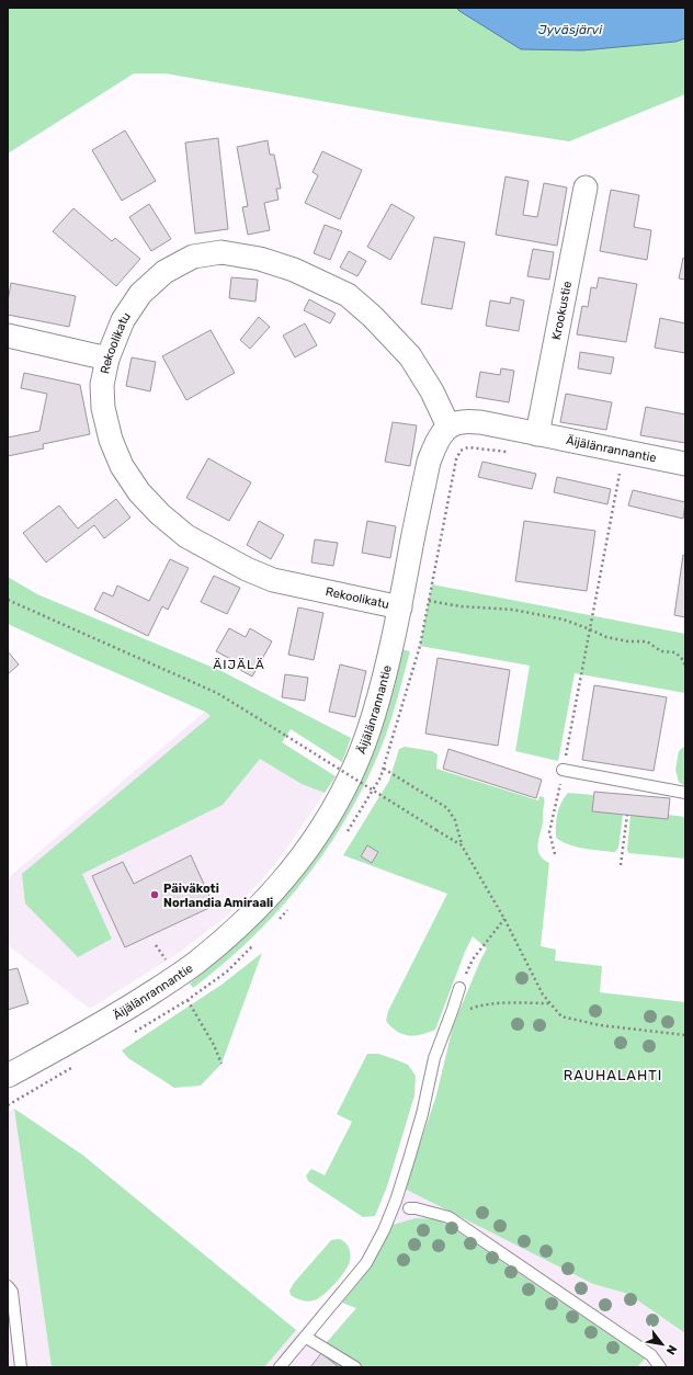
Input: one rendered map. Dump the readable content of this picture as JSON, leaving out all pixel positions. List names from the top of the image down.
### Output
{
  "streets": {
    "street": ["Krookustie", "Rekoolikatu", "Äijälänrannantie"]
  },
  "crossings": [
    ["Krookustie", "Äijälänrannantie"],
    ["Rekoolikatu", "Äijälänrannantie"]
  ],
  "districts": ["ÄIJÄLÄ", "RAUHALAHTI"],
  "water": ["Jyväsjärvi"],
  "places": ["Päiväkoti Norlandia Amiraali"],
  "north": "bottom right"
}
